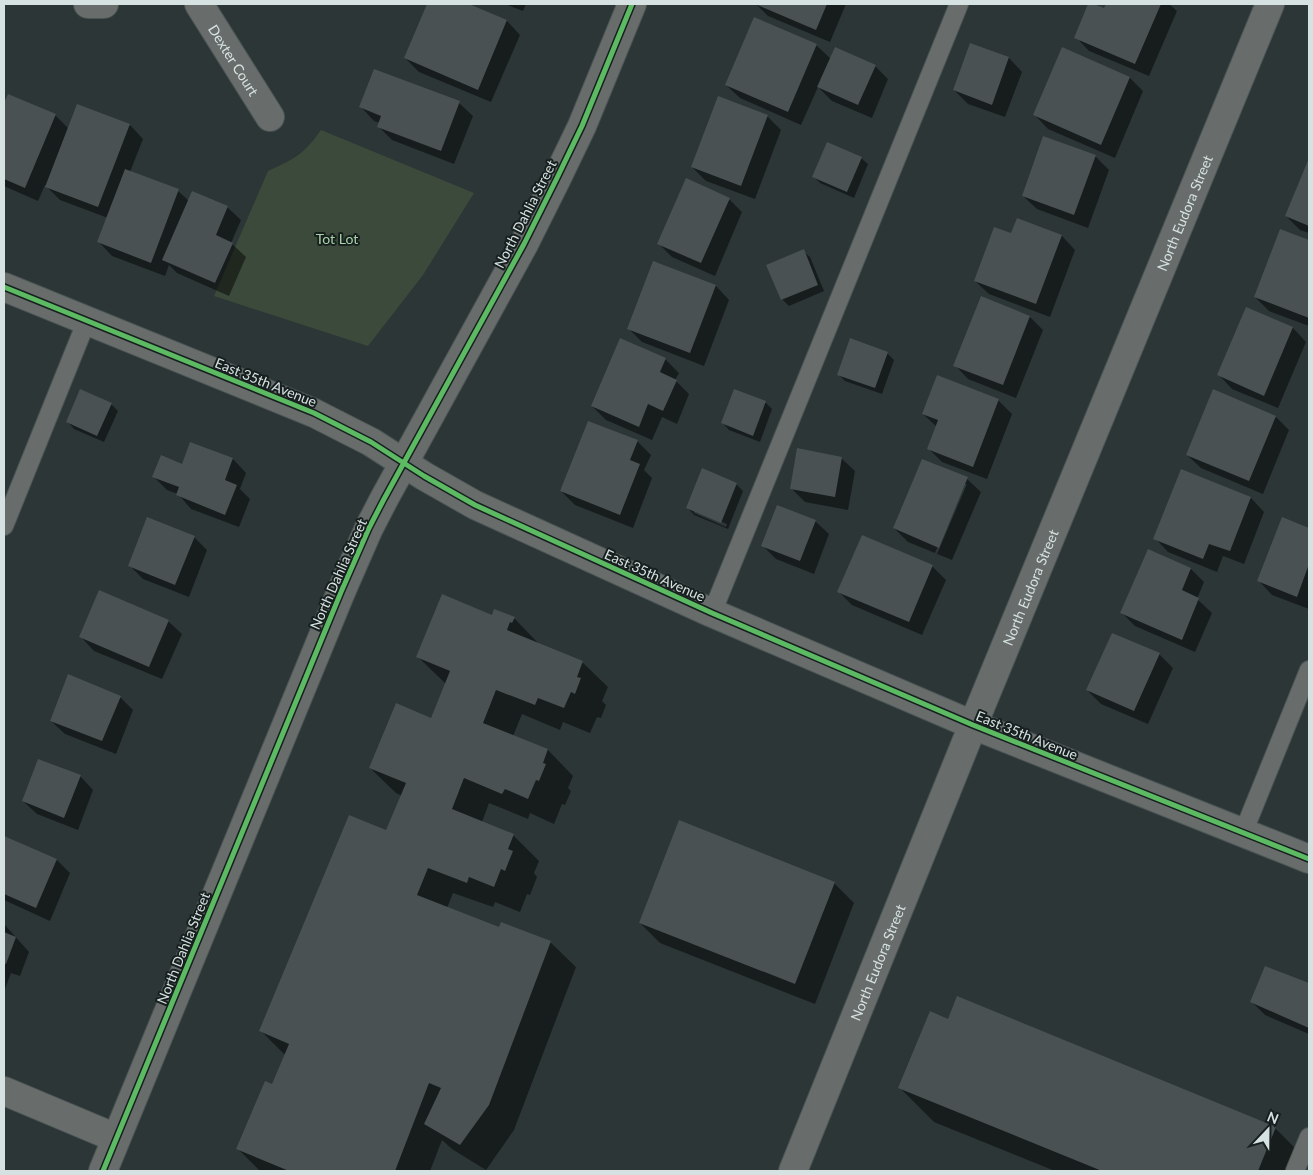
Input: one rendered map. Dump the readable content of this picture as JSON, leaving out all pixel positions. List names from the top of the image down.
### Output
{
  "streets": {
    "street": [
      "Dexter Court",
      "North Eudora Street",
      "North Dahlia Street",
      "East 35th Avenue"
    ]
  },
  "crossings": [
    ["North Eudora Street", "East 35th Avenue"],
    ["North Dahlia Street", "East 35th Avenue"]
  ],
  "parks": ["Tot Lot"],
  "north": "top"
}
